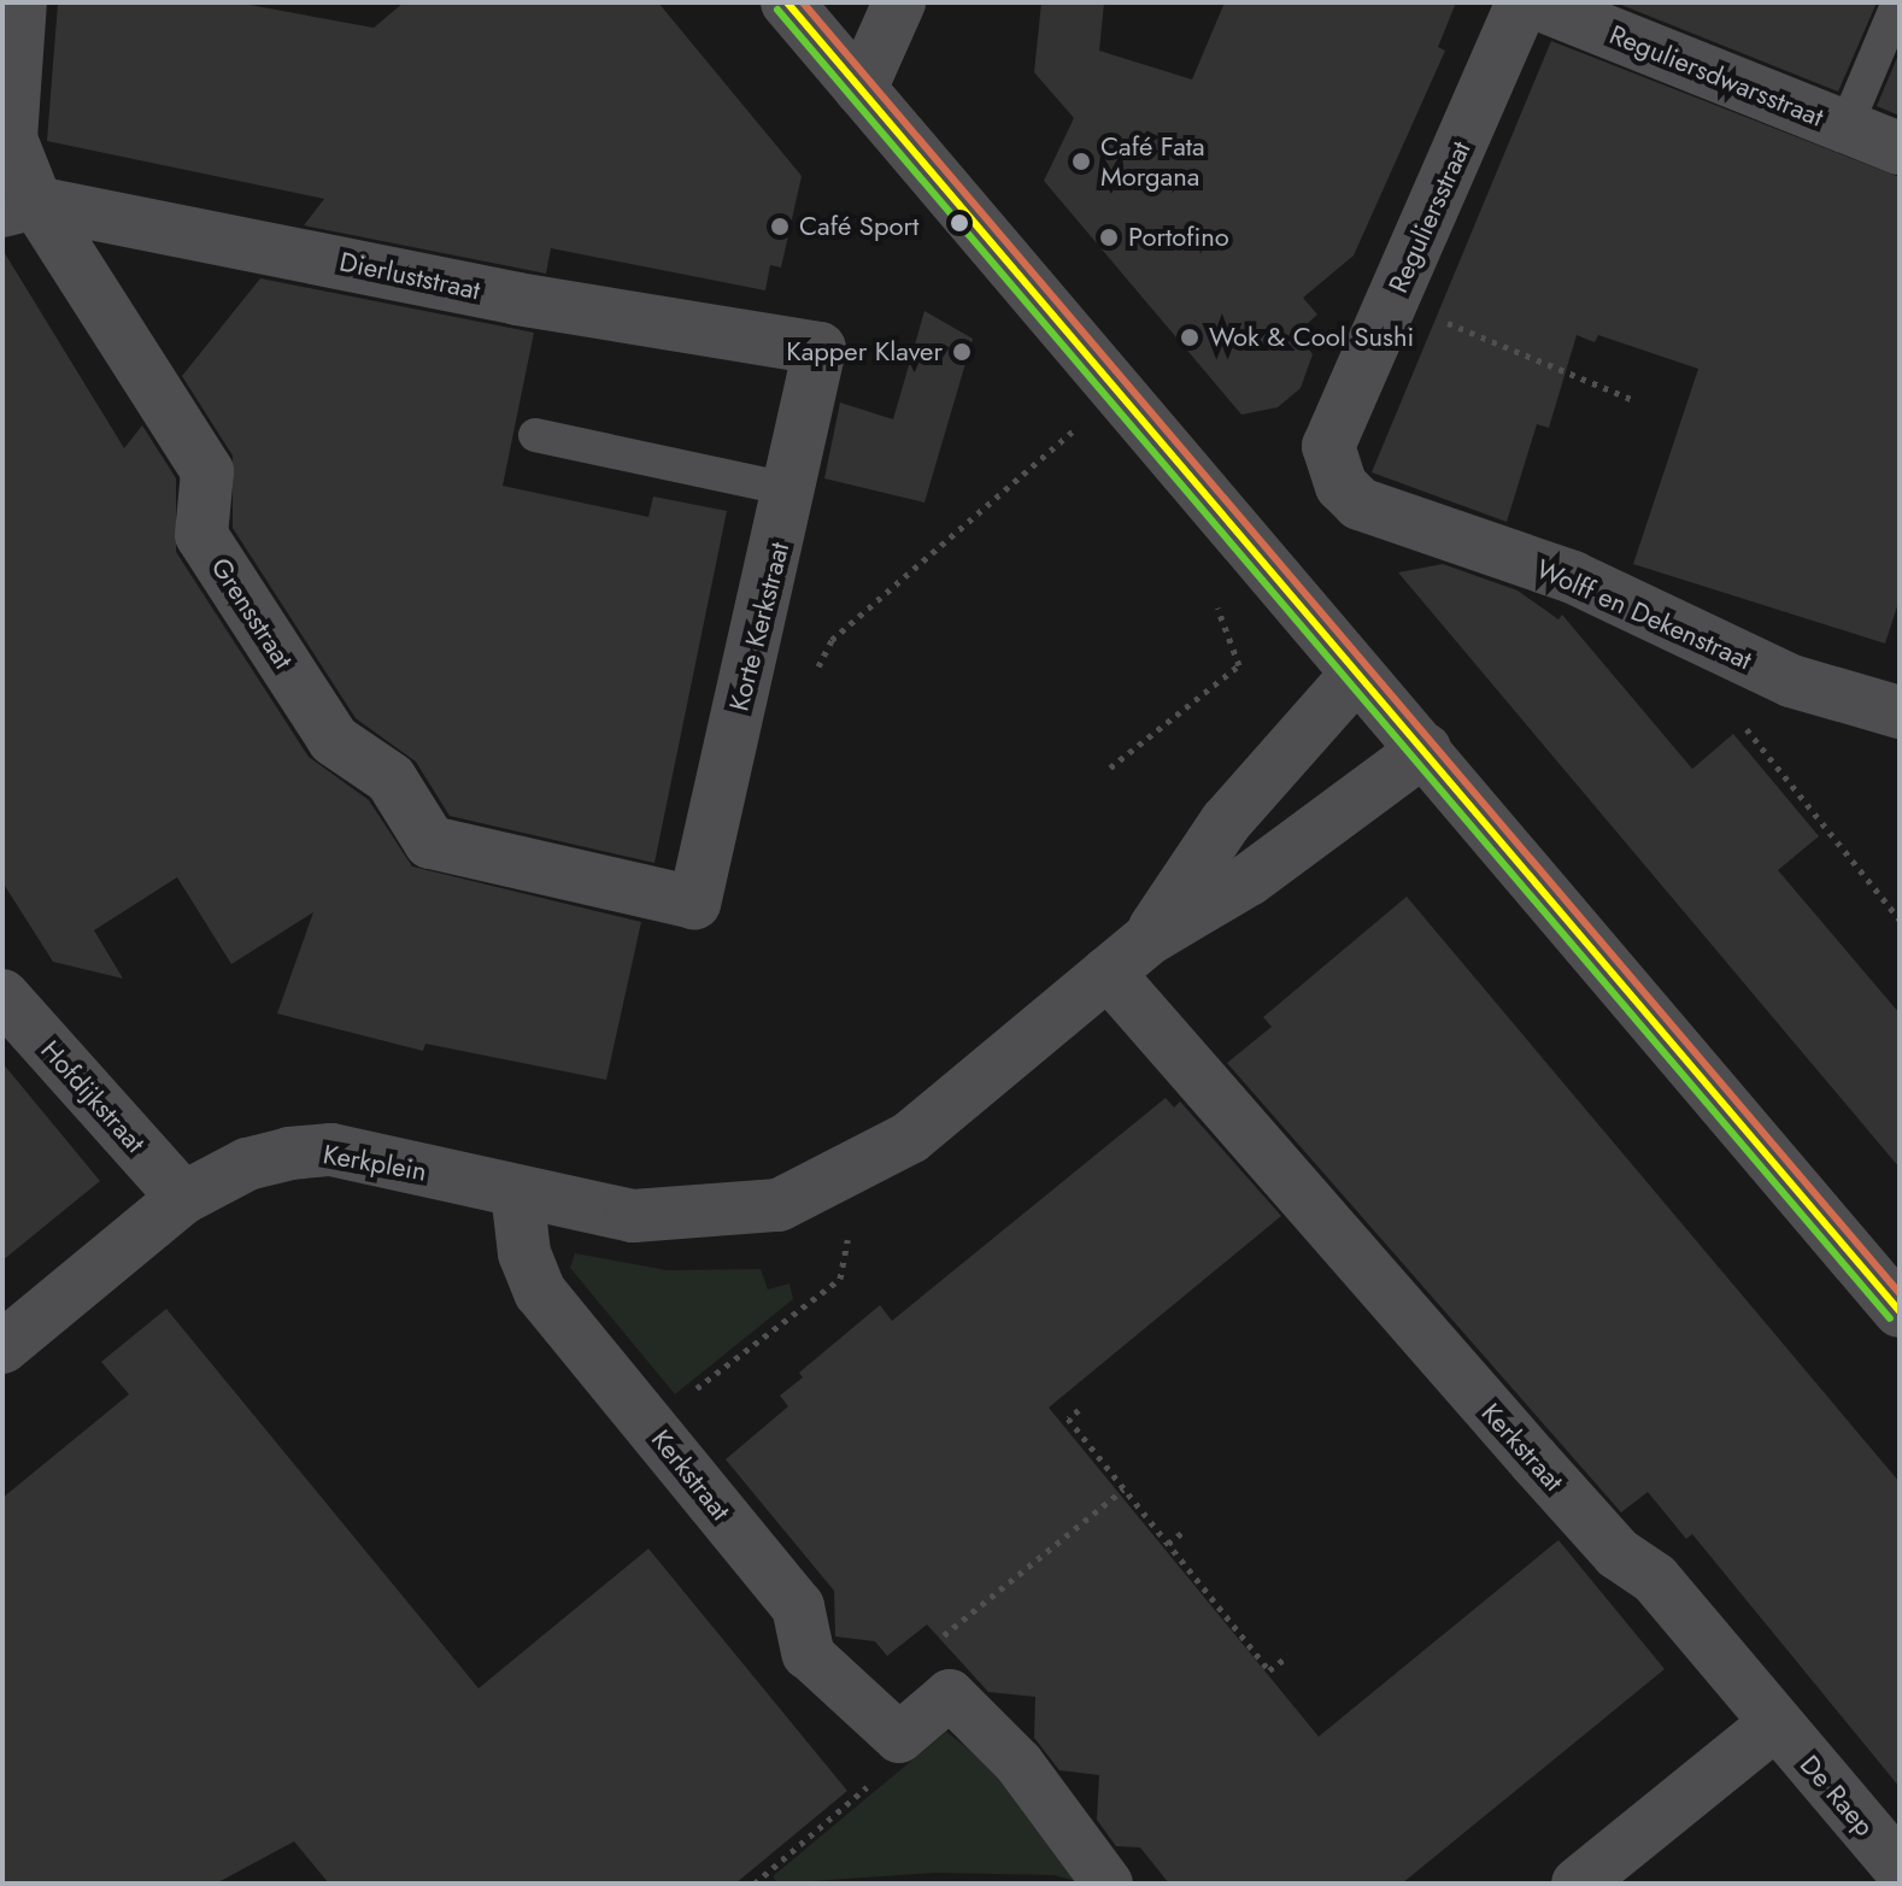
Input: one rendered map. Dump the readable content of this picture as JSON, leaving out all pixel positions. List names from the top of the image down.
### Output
{
  "streets": {
    "street": [
      "Reguliersdwarsstraat",
      "Reguliersstraat",
      "Dierluststraat",
      "Grensstraat",
      "Wolff en Dekenstraat",
      "Korte Kerkstraat",
      "Hofdijkstraat",
      "Kerkplein",
      "Kerkstraat",
      "De Raep"
    ]
  },
  "crossings": [
    ["Reguliersstraat", "Wolff en Dekenstraat"],
    ["Dierluststraat", "Grensstraat"],
    ["Dierluststraat", "Korte Kerkstraat"],
    ["Grensstraat", "Korte Kerkstraat"],
    ["Hofdijkstraat", "Kerkplein"],
    ["Kerkplein", "Kerkstraat"],
    ["Kerkstraat", "De Raep"]
  ],
  "places": [
    "Café Fata Morgana",
    "Café Sport",
    "Portofino",
    "Wok & Cool Sushi",
    "Kapper Klaver"
  ]
}
